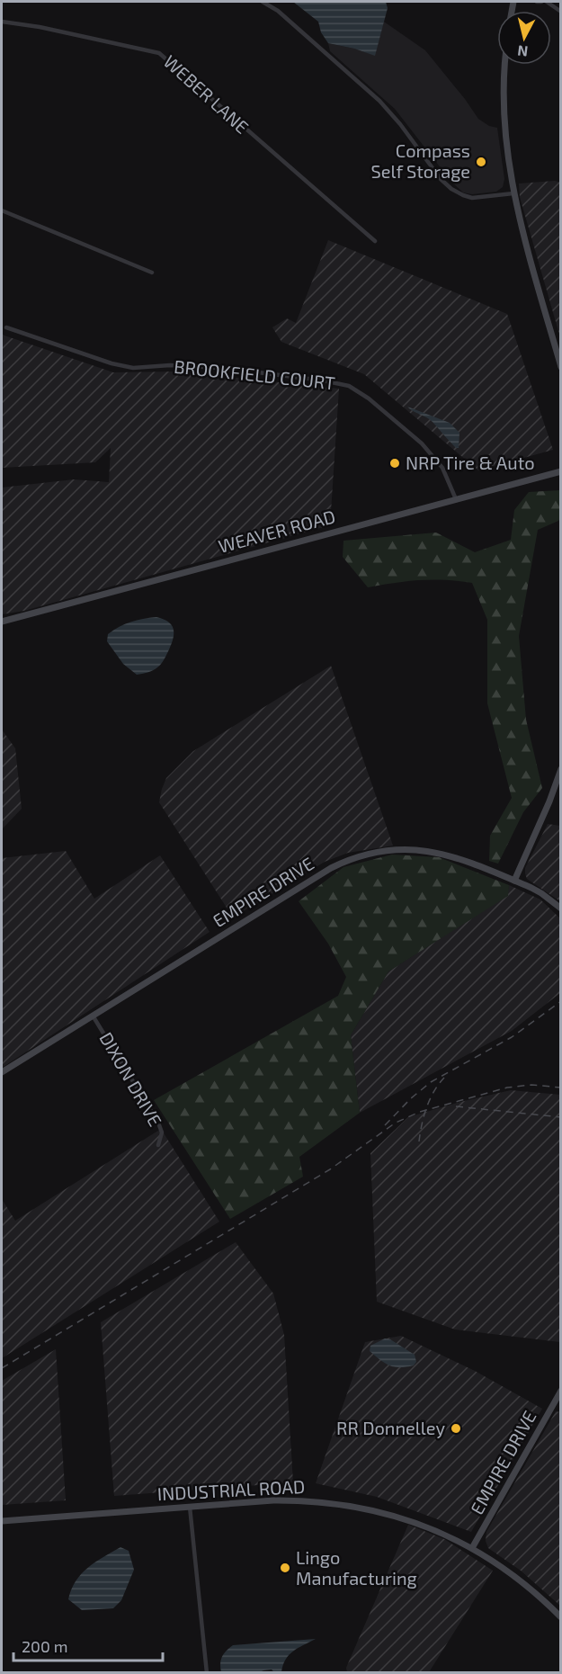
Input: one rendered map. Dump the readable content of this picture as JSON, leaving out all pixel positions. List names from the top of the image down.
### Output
{
  "streets": {
    "street": [
      "WEBER LANE",
      "BROOKFIELD COURT",
      "WEAVER ROAD",
      "EMPIRE DRIVE",
      "DIXON DRIVE",
      "INDUSTRIAL ROAD"
    ]
  },
  "crossings": [
    ["BROOKFIELD COURT", "WEAVER ROAD"],
    ["EMPIRE DRIVE", "DIXON DRIVE"],
    ["EMPIRE DRIVE", "INDUSTRIAL ROAD"]
  ],
  "places": [
    "Compass Self Storage",
    "NRP Tire & Auto",
    "RR Donnelley",
    "Lingo Manufacturing"
  ],
  "scale_bar": "200 m",
  "north": "bottom"
}
